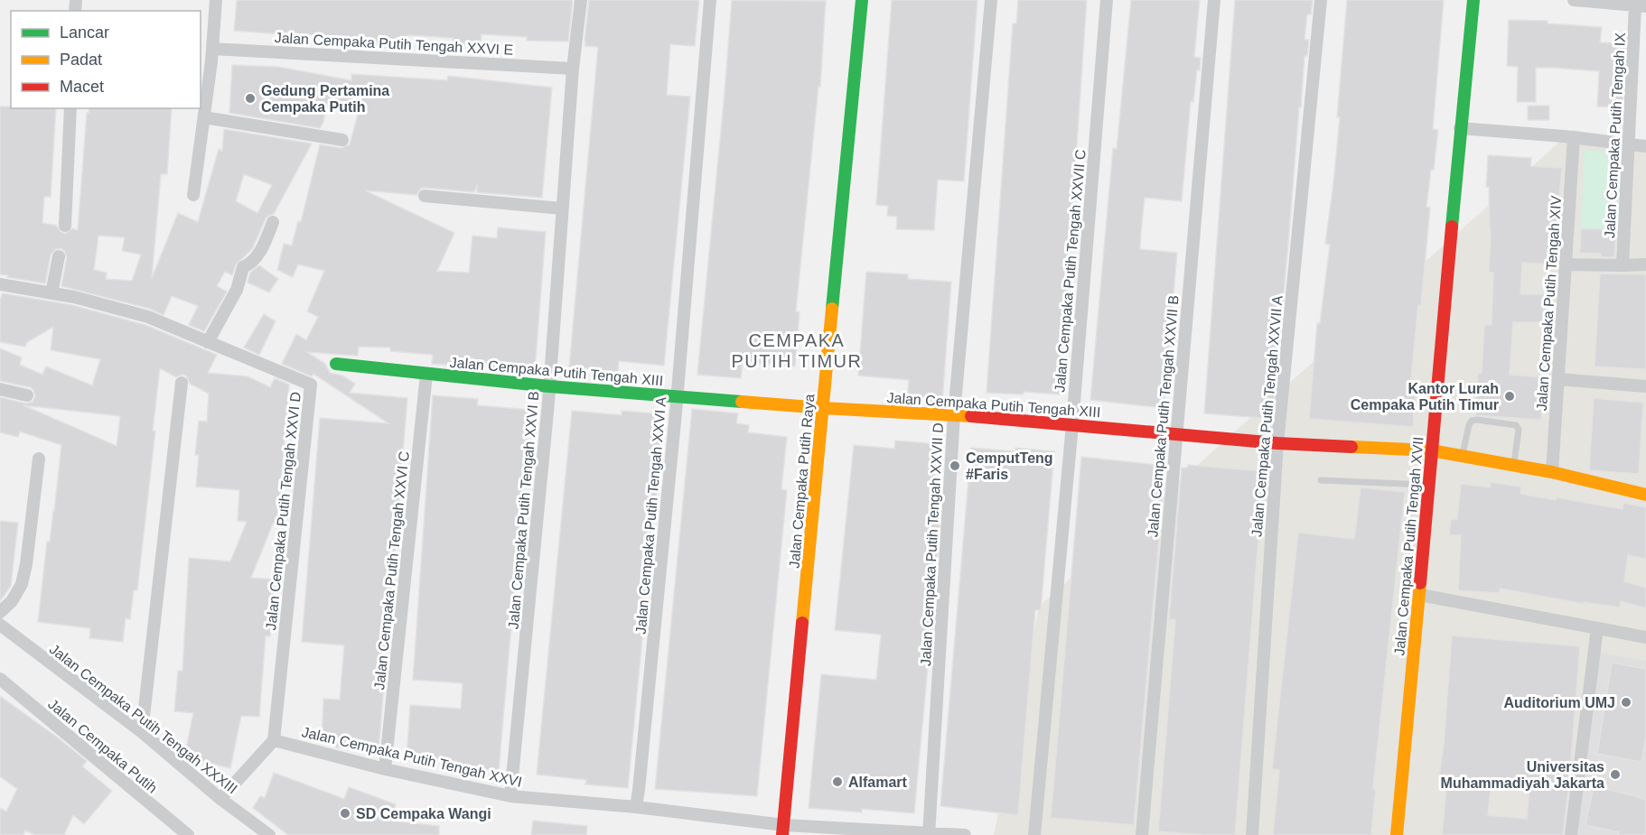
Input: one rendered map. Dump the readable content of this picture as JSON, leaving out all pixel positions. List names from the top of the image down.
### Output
{
  "streets": {
    "street": [
      "Jalan Cempaka Putih Tengah XXVI E",
      "Jalan Cempaka Putih Tengah IX",
      "Jalan Cempaka Putih Tengah XXVII C",
      "Jalan Cempaka Putih Tengah XIV",
      "Jalan Cempaka Putih Tengah XIII",
      "Jalan Cempaka Putih Tengah XXVII B",
      "Jalan Cempaka Putih Tengah XXVII A",
      "Jalan Cempaka Putih Raya",
      "Jalan Cempaka Putih Tengah XXVI B",
      "Jalan Cempaka Putih Tengah XXVI D",
      "Jalan Cempaka Putih Tengah XXVI A",
      "Jalan Cempaka Putih Tengah XXVII D",
      "Jalan Cempaka Putih Tengah XVII",
      "Jalan Cempaka Putih Tengah XXVI C",
      "Jalan Cempaka Putih Tengah XXXIII",
      "Jalan Cempaka Putih",
      "Jalan Cempaka Putih Tengah XXVI"
    ]
  },
  "crossings": [
    ["Jalan Cempaka Putih Tengah XXVI E", "Jalan Cempaka Putih Tengah XXVI B"],
    ["Jalan Cempaka Putih Tengah XXVII C", "Jalan Cempaka Putih Tengah XIII"],
    ["Jalan Cempaka Putih Tengah XIV", "Jalan Cempaka Putih Tengah XIII"],
    ["Jalan Cempaka Putih Tengah XIII", "Jalan Cempaka Putih Tengah XXVII B"],
    ["Jalan Cempaka Putih Tengah XIII", "Jalan Cempaka Putih Tengah XXVII A"],
    ["Jalan Cempaka Putih Tengah XIII", "Jalan Cempaka Putih Raya"],
    ["Jalan Cempaka Putih Tengah XIII", "Jalan Cempaka Putih Tengah XXVI B"],
    ["Jalan Cempaka Putih Tengah XIII", "Jalan Cempaka Putih Tengah XXVI A"],
    ["Jalan Cempaka Putih Tengah XIII", "Jalan Cempaka Putih Tengah XXVII D"],
    ["Jalan Cempaka Putih Tengah XIII", "Jalan Cempaka Putih Tengah XVII"],
    ["Jalan Cempaka Putih Tengah XIII", "Jalan Cempaka Putih Tengah XXVI C"],
    ["Jalan Cempaka Putih Raya", "Jalan Cempaka Putih Tengah XXVI"],
    ["Jalan Cempaka Putih Tengah XXVI B", "Jalan Cempaka Putih Tengah XXVI"],
    ["Jalan Cempaka Putih Tengah XXVI D", "Jalan Cempaka Putih Tengah XXVI"],
    ["Jalan Cempaka Putih Tengah XXVI A", "Jalan Cempaka Putih Tengah XXVI"],
    ["Jalan Cempaka Putih Tengah XXVII D", "Jalan Cempaka Putih Tengah XXVI"],
    ["Jalan Cempaka Putih Tengah XXVI C", "Jalan Cempaka Putih Tengah XXVI"]
  ],
  "districts": ["CEMPAKA PUTIH TIMUR"],
  "places": [
    "Gedung Pertamina Cempaka Putih",
    "Kantor Lurah Cempaka Putih Timur",
    "CemputTeng #Faris",
    "Auditorium UMJ",
    "Universitas Muhammadiyah Jakarta",
    "Alfamart",
    "SD Cempaka Wangi"
  ],
  "legend": ["Lancar", "Padat", "Macet"]
}
